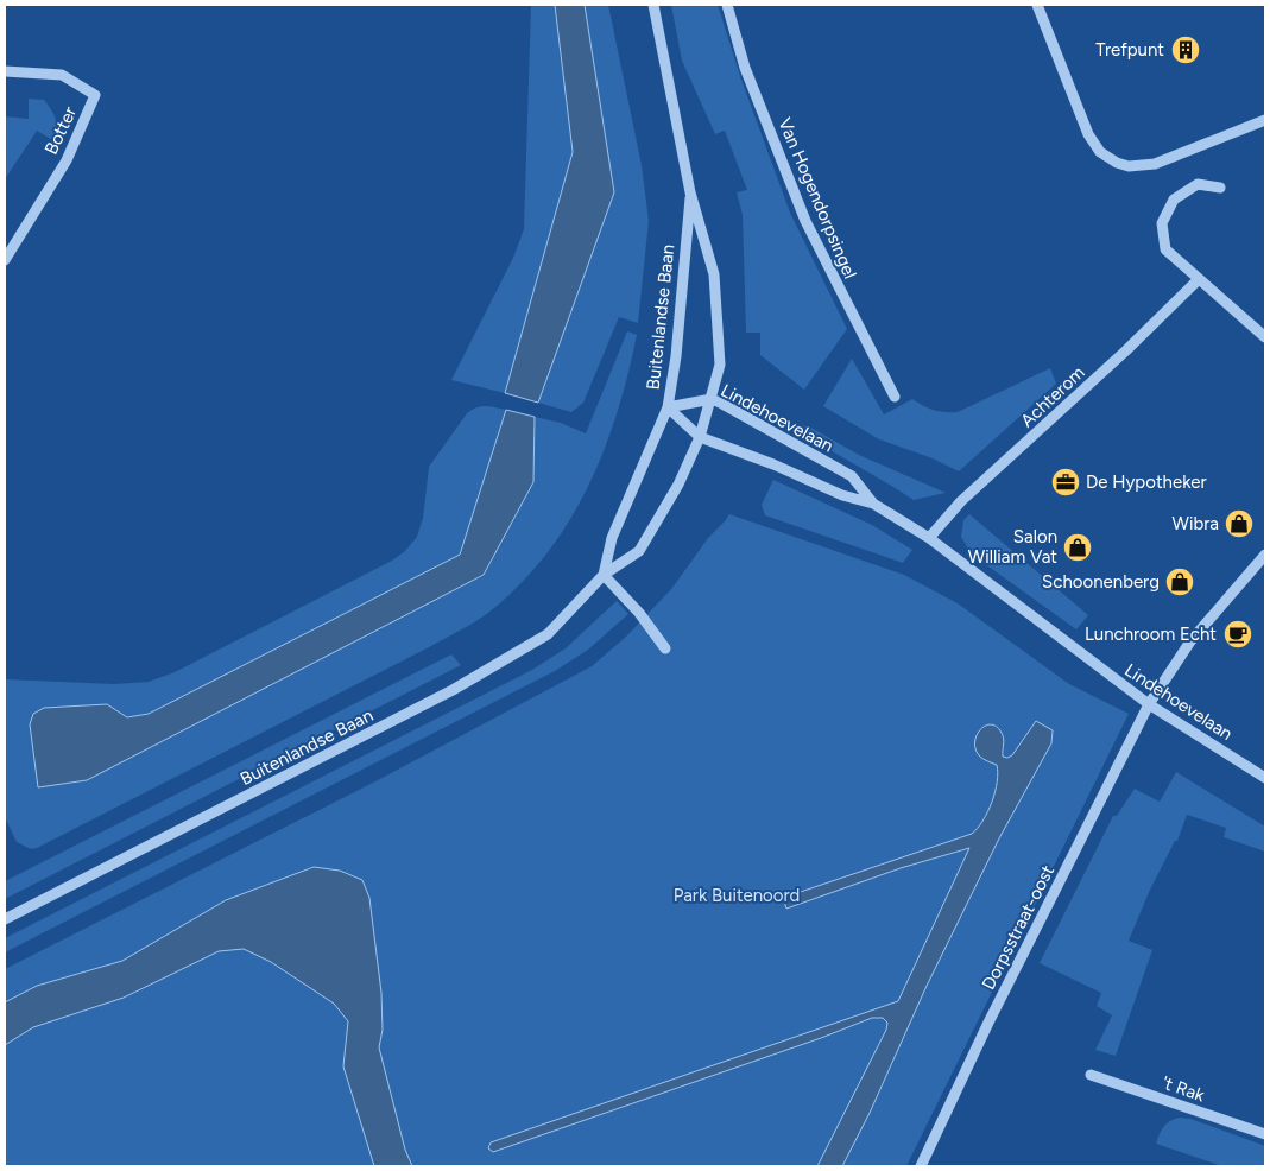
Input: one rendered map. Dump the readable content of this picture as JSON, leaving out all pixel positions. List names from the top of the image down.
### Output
{
  "streets": {
    "street": [
      "Botter",
      "Van Hogendorpsingel",
      "Buitenlandse Baan",
      "Achterom",
      "Lindehoevelaan",
      "Dorpsstraat-oost",
      "'t Rak"
    ]
  },
  "crossings": [
    ["Buitenlandse Baan", "Lindehoevelaan"],
    ["Achterom", "Lindehoevelaan"],
    ["Lindehoevelaan", "Dorpsstraat-oost"]
  ],
  "parks": ["Park Buitenoord"],
  "places": {
    "building": ["Trefpunt"],
    "office": ["De Hypotheker"],
    "shop": ["Wibra", "Salon William Vat", "Schoonenberg"],
    "cafe": ["Lunchroom Echt"]
  }
}
